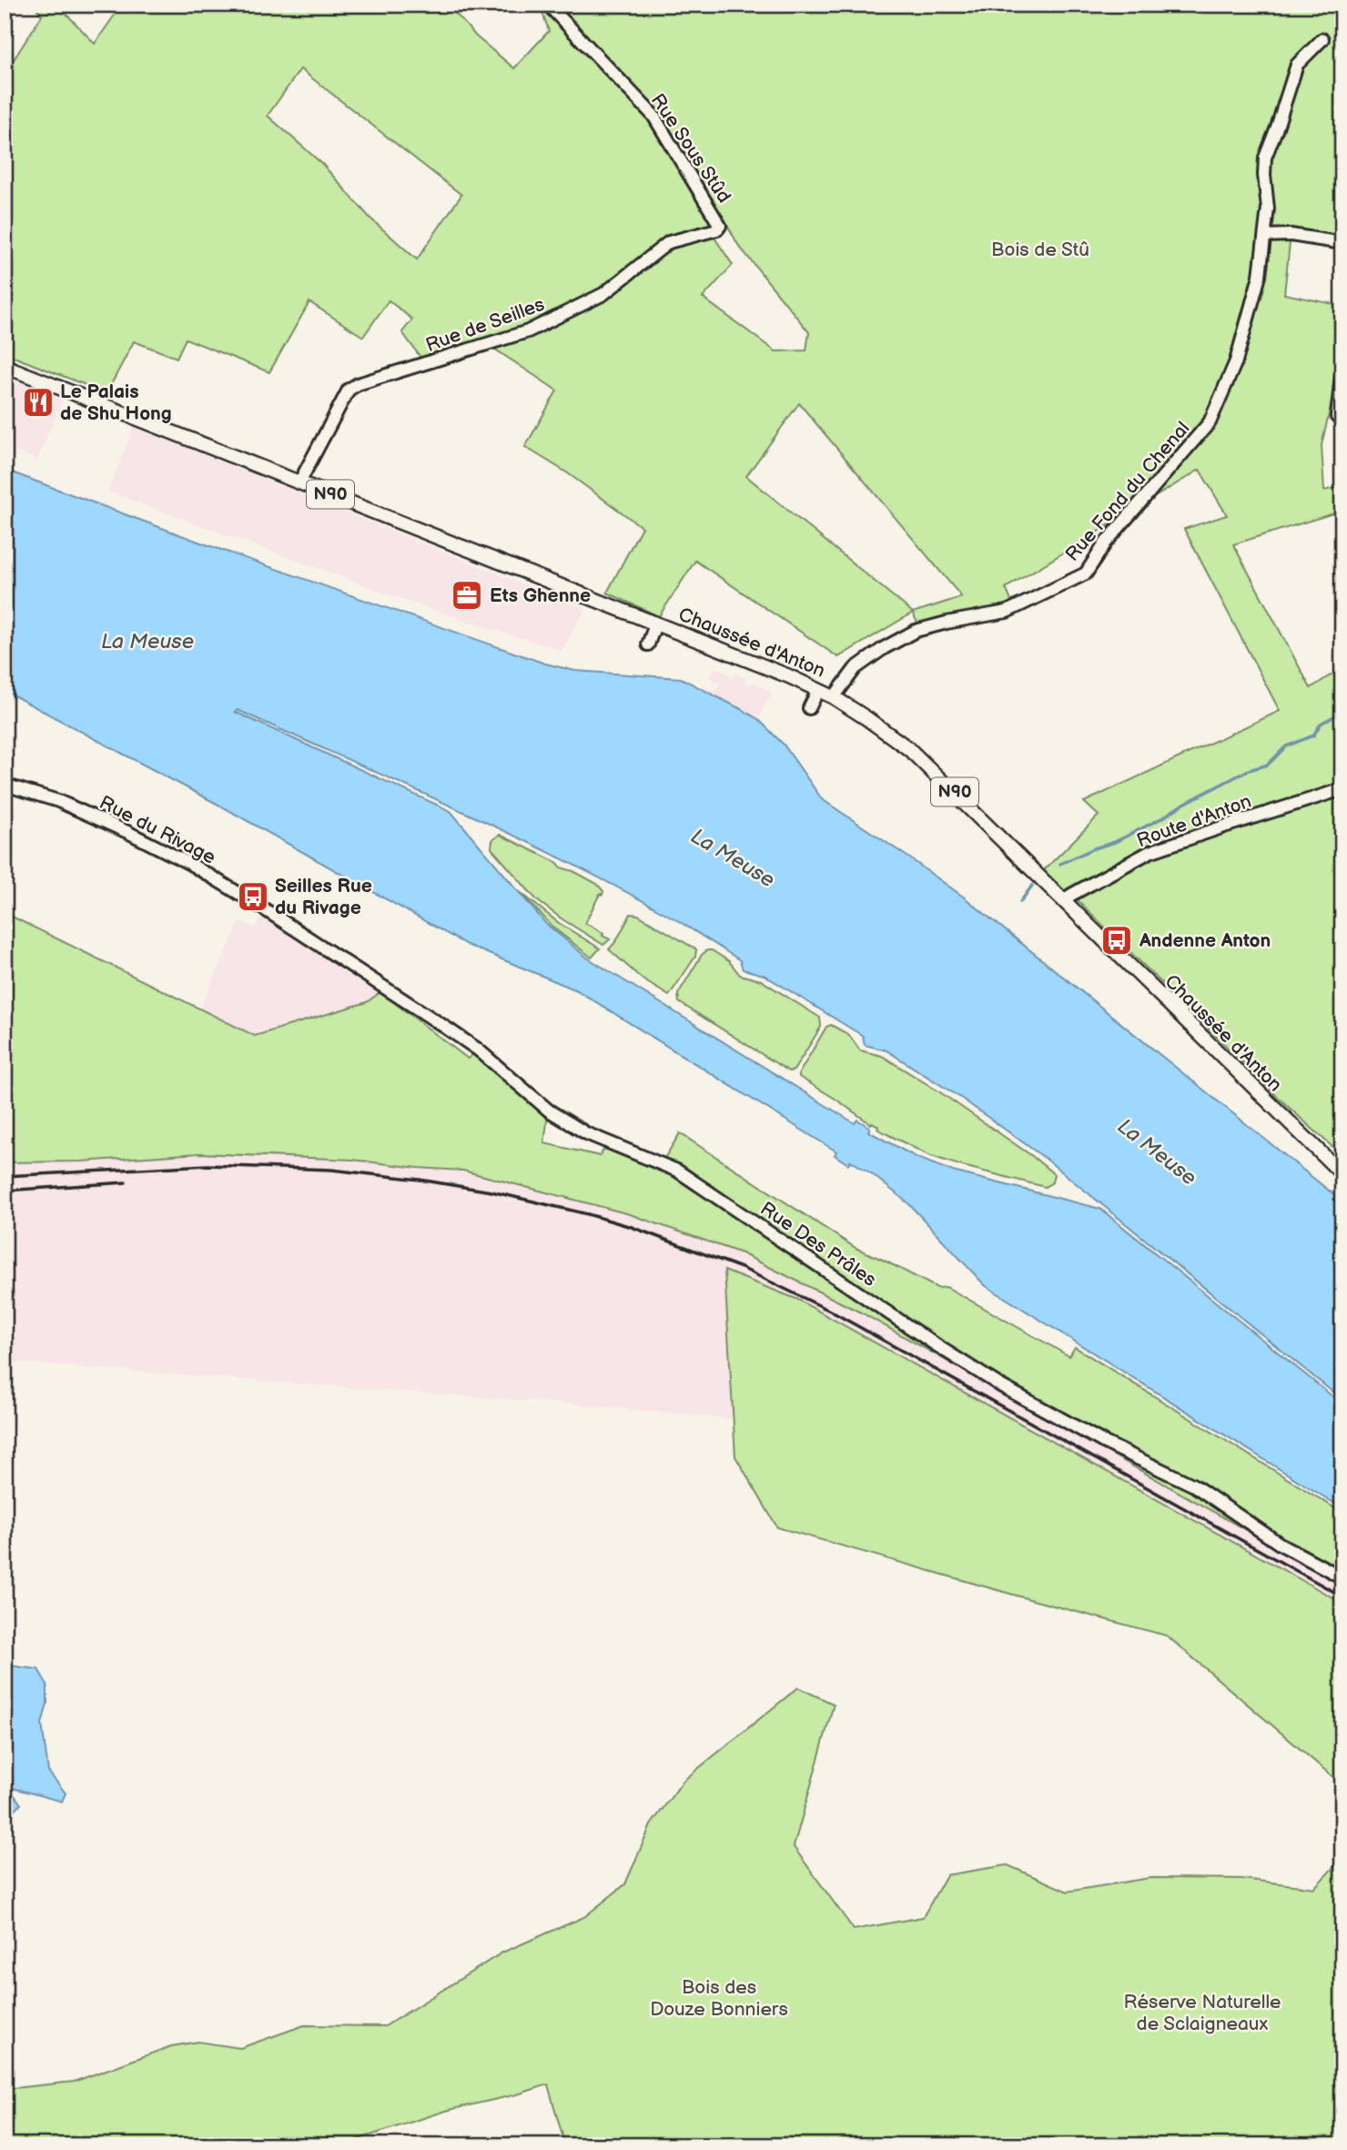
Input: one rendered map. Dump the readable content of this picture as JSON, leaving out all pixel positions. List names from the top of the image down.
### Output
{
  "streets": {
    "main road": ["N90", "Chaussée d'Anton"],
    "street": [
      "Rue Sous Stûd",
      "Rue de Seilles",
      "Rue Fond du Chenal",
      "Route d'Anton",
      "Rue du Rivage",
      "Rue Des Prâles"
    ]
  },
  "crossings": [
    ["Rue Sous Stûd", "Rue de Seilles"],
    ["Rue de Seilles", "Chaussée d'Anton"],
    ["Rue Fond du Chenal", "Chaussée d'Anton"],
    ["Chaussée d'Anton", "Route d'Anton"],
    ["Rue du Rivage", "Rue Des Prâles"]
  ],
  "water": ["La Meuse"],
  "parks": ["Bois de Stû", "Bois des Douze Bonniers", "Réserve Naturelle de Sclaigneaux"],
  "places": {
    "restaurant": ["Le Palais de Shu Hong"],
    "office": ["Ets Ghenne"],
    "bus stop": ["Seilles Rue du Rivage", "Andenne Anton"]
  }
}
